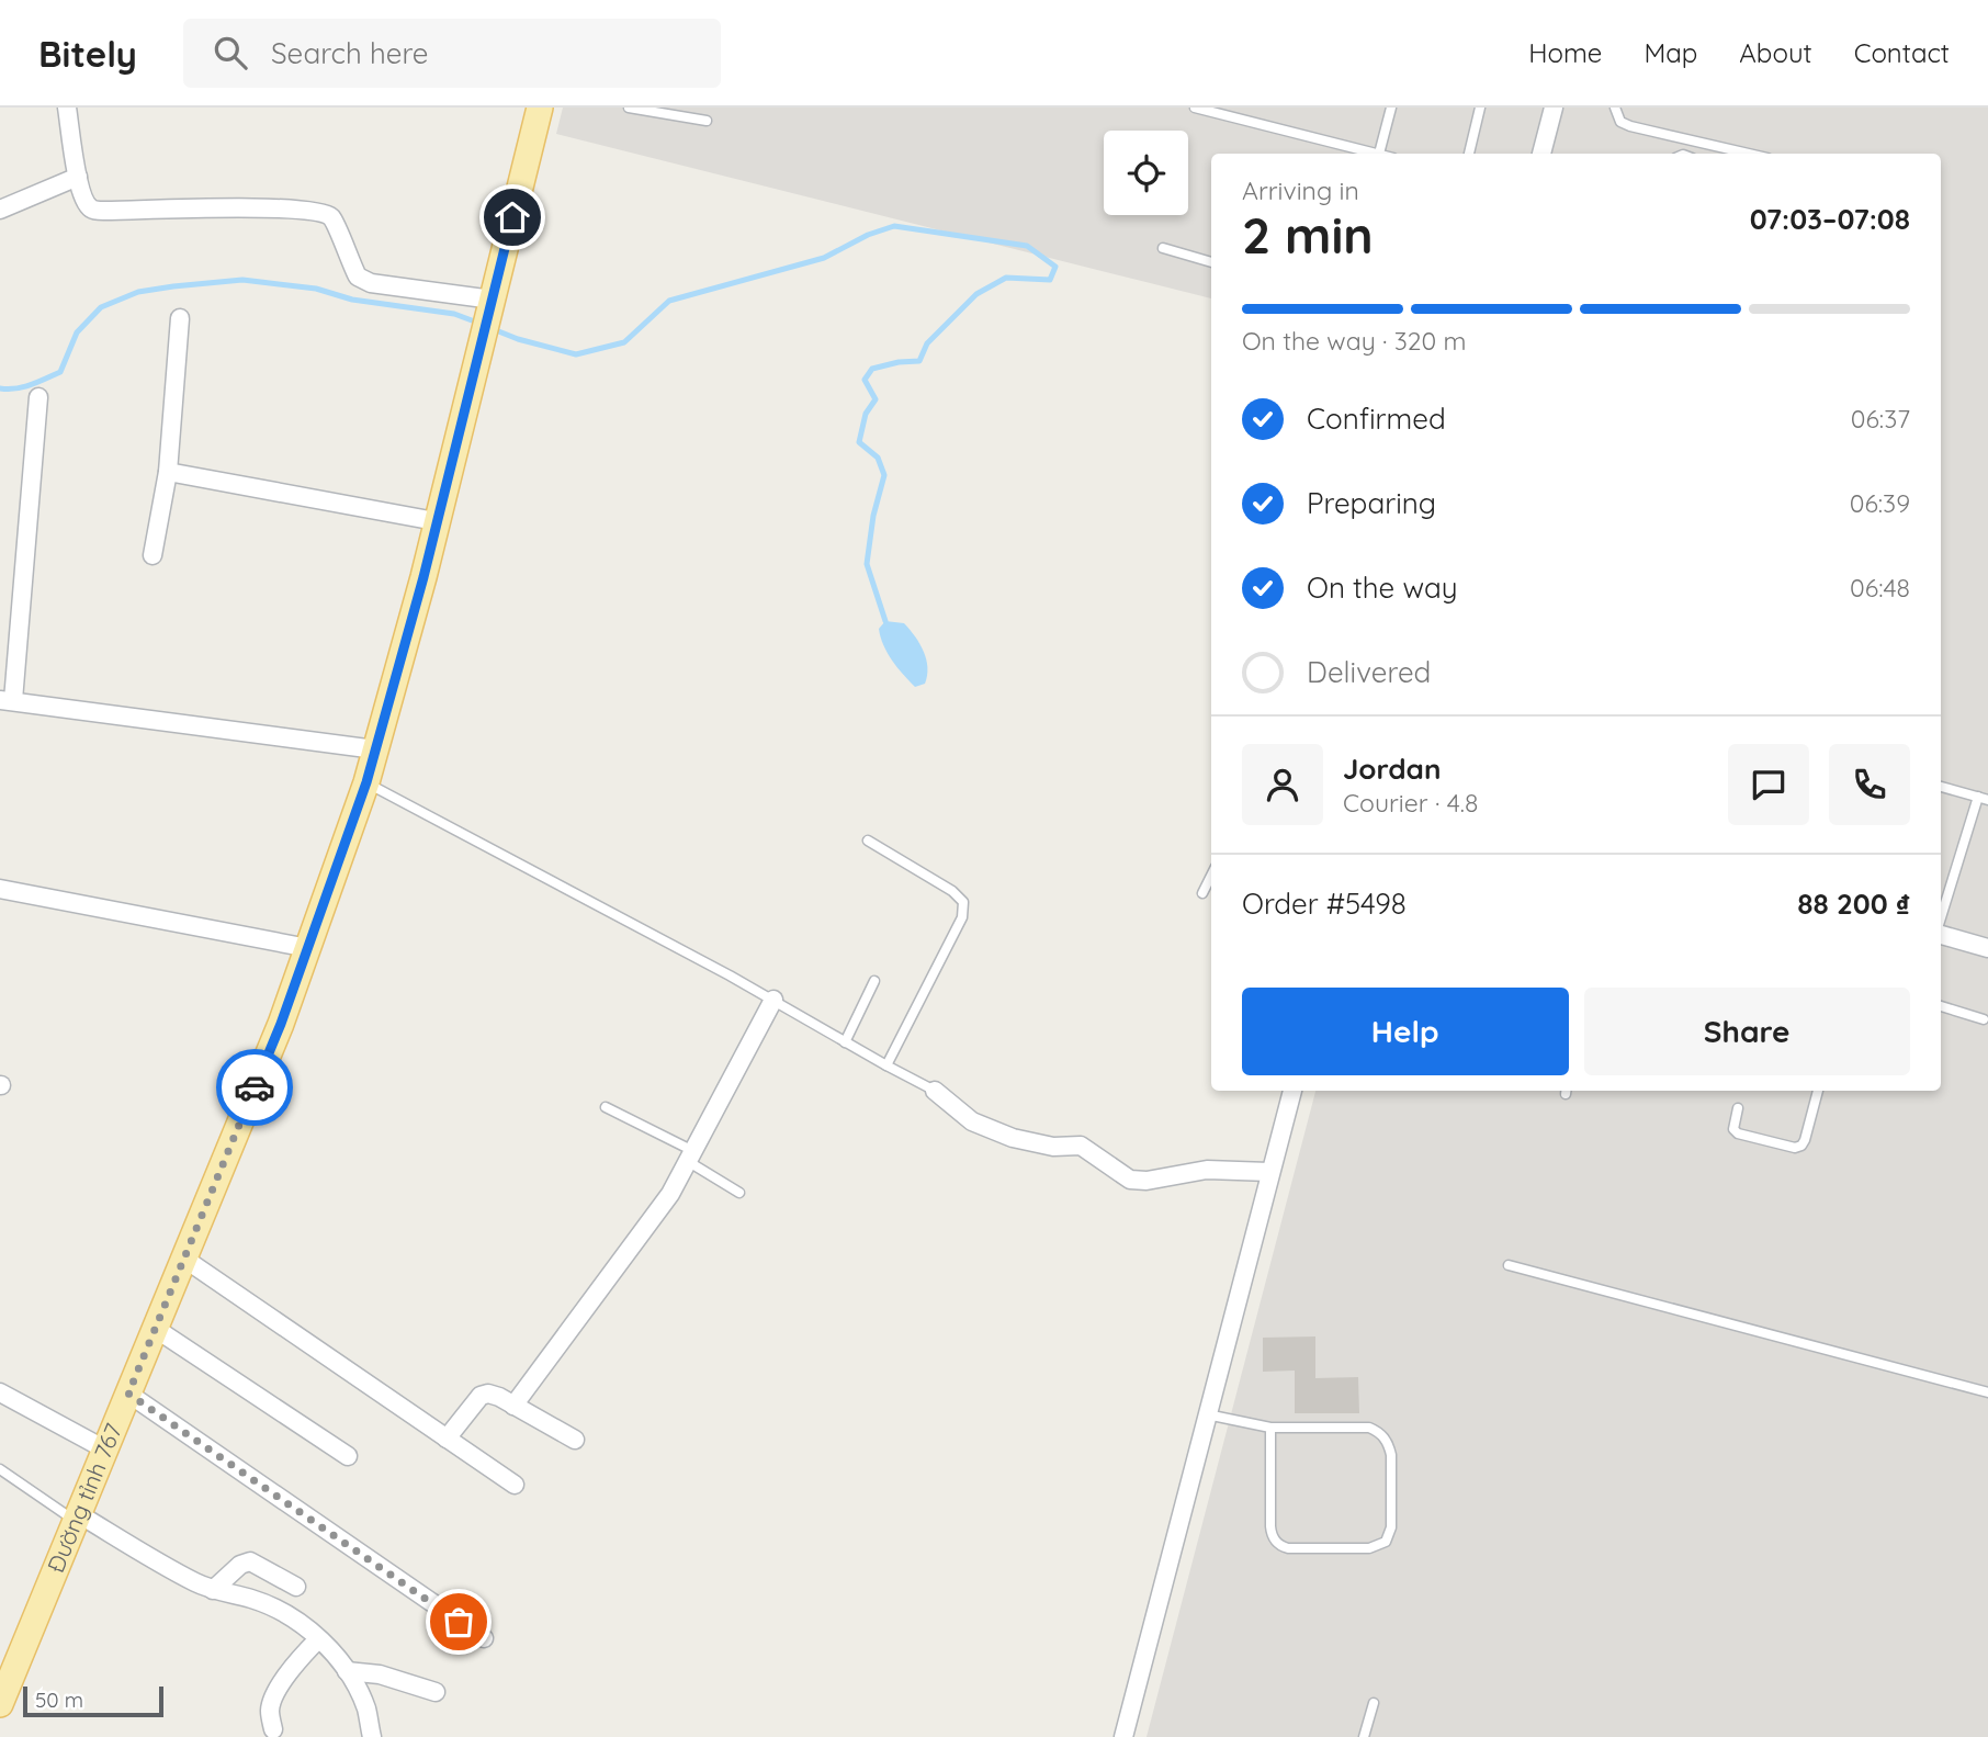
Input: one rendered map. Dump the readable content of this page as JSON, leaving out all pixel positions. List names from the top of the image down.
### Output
{
  "streets": {
    "main road": ["Đường tỉnh 767"]
  },
  "scale_bar": "50 m",
  "page": {
    "header": "Bitely",
    "search": "Search here",
    "nav": [
      "Home",
      "Map",
      "About",
      "Contact"
    ],
    "heading": ["2 min", "Arriving in", "07:03–07:08"],
    "panel": [
      "Jordan",
      "Courier · 4.8",
      "Order #5498",
      "88 200 ₫"
    ],
    "bar": "On the way · 320 m",
    "list": [
      ["Confirmed", "06:37"],
      ["Preparing", "06:39"],
      ["On the way", "06:48"],
      "Delivered"
    ],
    "buttons": ["Help", "Share"],
    "scale": "50 m"
  }
}
